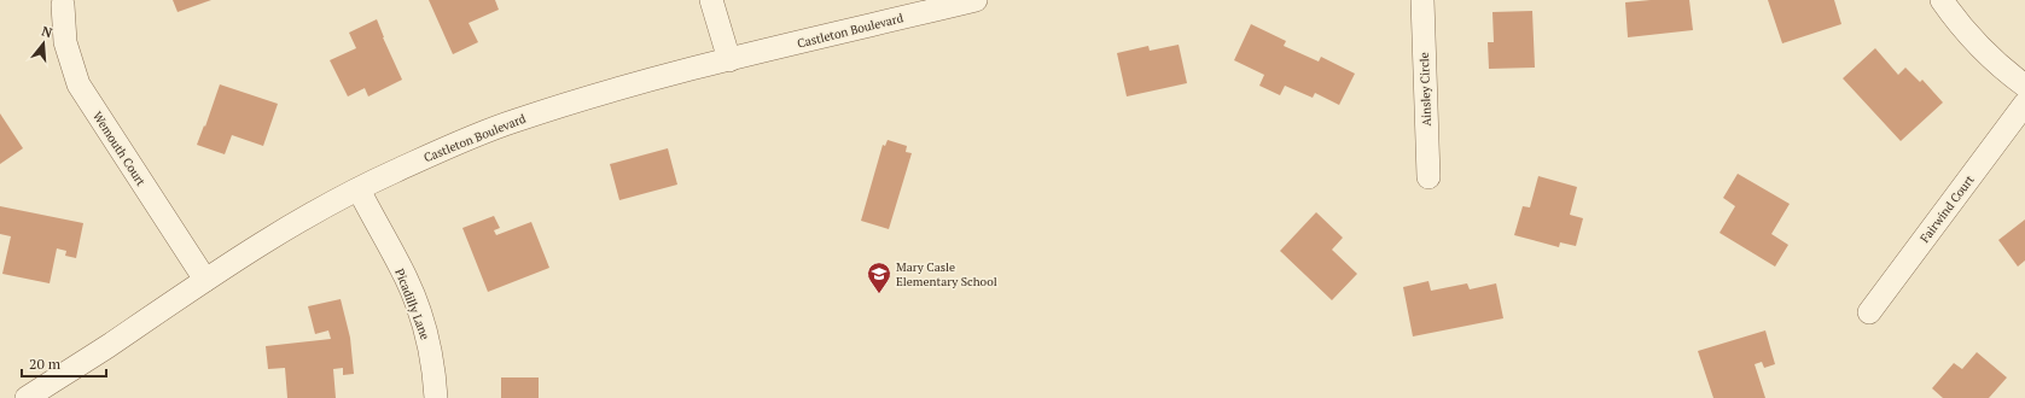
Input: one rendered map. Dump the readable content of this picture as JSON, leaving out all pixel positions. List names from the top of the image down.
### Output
{
  "streets": {
    "street": [
      "Castleton Boulevard",
      "Ainsley Circle",
      "Wemouth Court",
      "Fairwind Court",
      "Picadilly Lane"
    ]
  },
  "crossings": [
    ["Castleton Boulevard", "Wemouth Court"],
    ["Castleton Boulevard", "Picadilly Lane"]
  ],
  "places": {
    "school or university": ["Mary Casle Elementary School"]
  },
  "scale_bar": "20 m",
  "north": "top"
}
